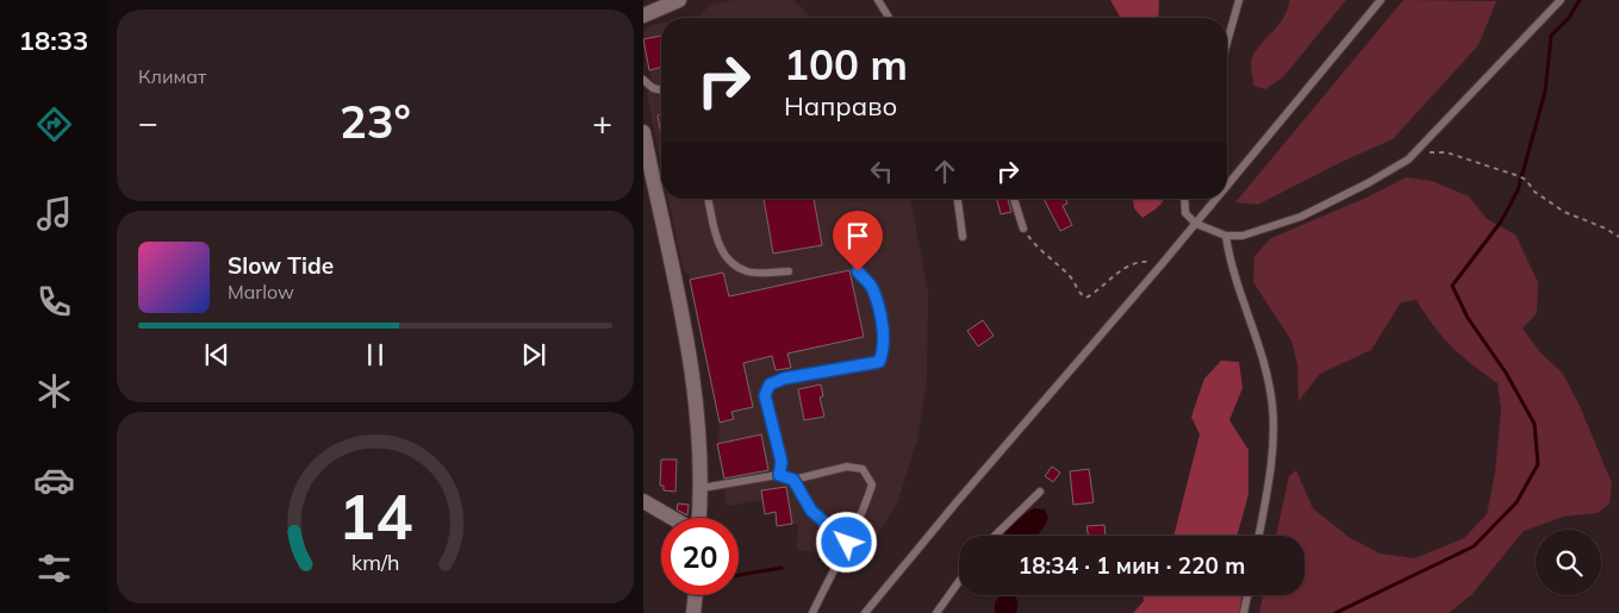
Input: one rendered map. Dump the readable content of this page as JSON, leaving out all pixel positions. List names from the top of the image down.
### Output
{
  "page": {
    "tabs": "18:33",
    "tile": "Климат",
    "turn": ["100 m", "Направо"],
    "heat": ["−", "23°", "+"],
    "song": ["Slow Tide", "Marlow"],
    "limit": "20",
    "trip": "18:34 · 1 мин · 220 m",
    "gauge": ["14", "km/h"]
  }
}
